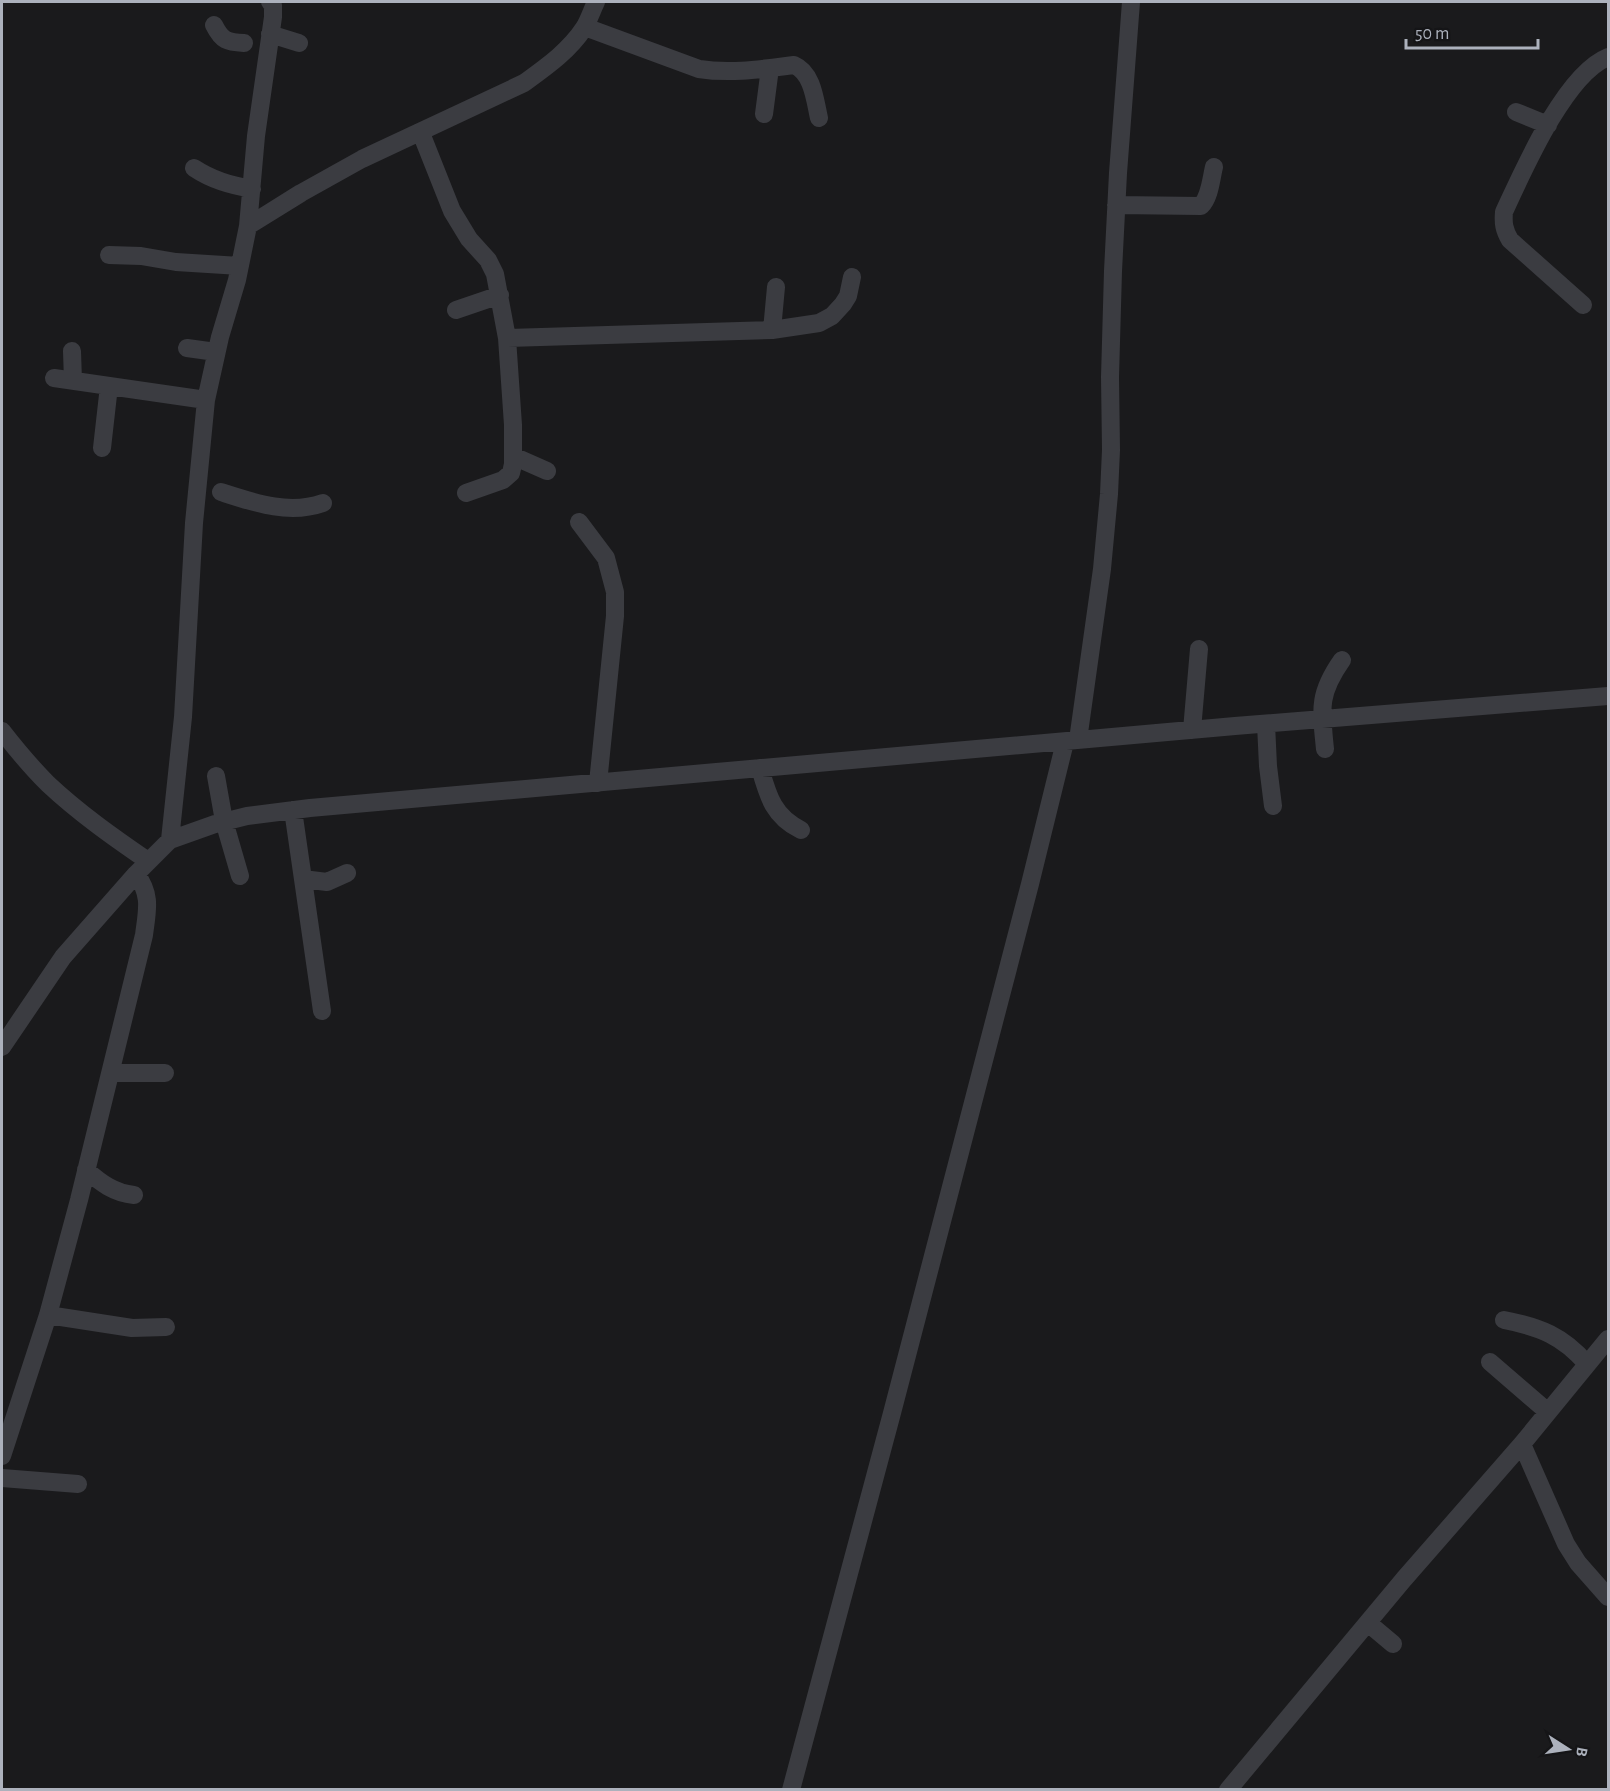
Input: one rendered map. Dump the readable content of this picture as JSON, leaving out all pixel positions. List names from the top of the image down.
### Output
{
  "scale_bar": "50 m",
  "north": "right"
}
